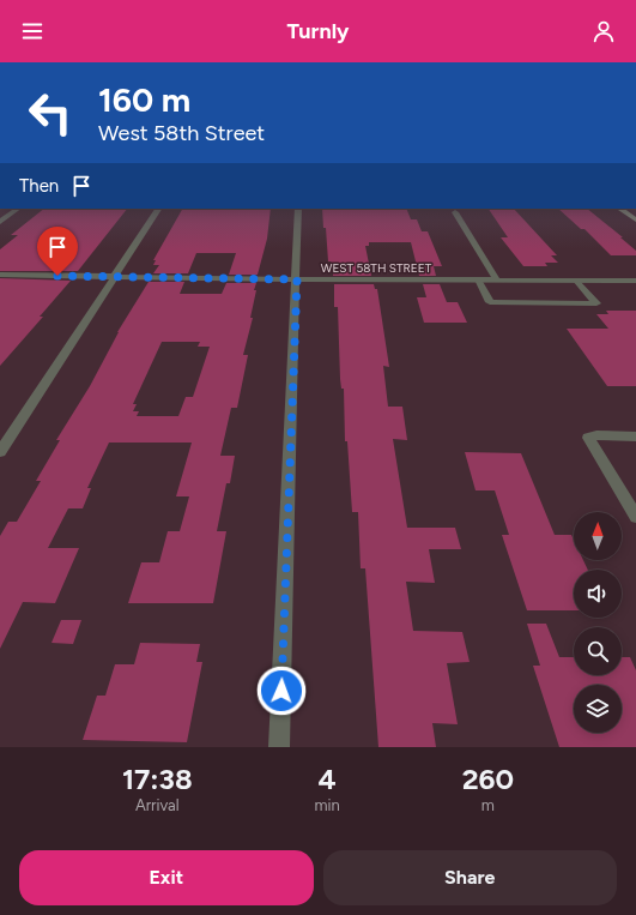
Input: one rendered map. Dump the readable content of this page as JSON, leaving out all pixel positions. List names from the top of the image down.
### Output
{
  "streets": {
    "street": ["WEST 58TH STREET"]
  },
  "north": "top",
  "page": {
    "header": "Turnly",
    "turn": ["160 m", "West 58th Street"],
    "then": "Then",
    "eta": [
      "17:38",
      "Arrival",
      "4",
      "min",
      "260",
      "m"
    ],
    "buttons": ["Exit", "Share"]
  }
}
